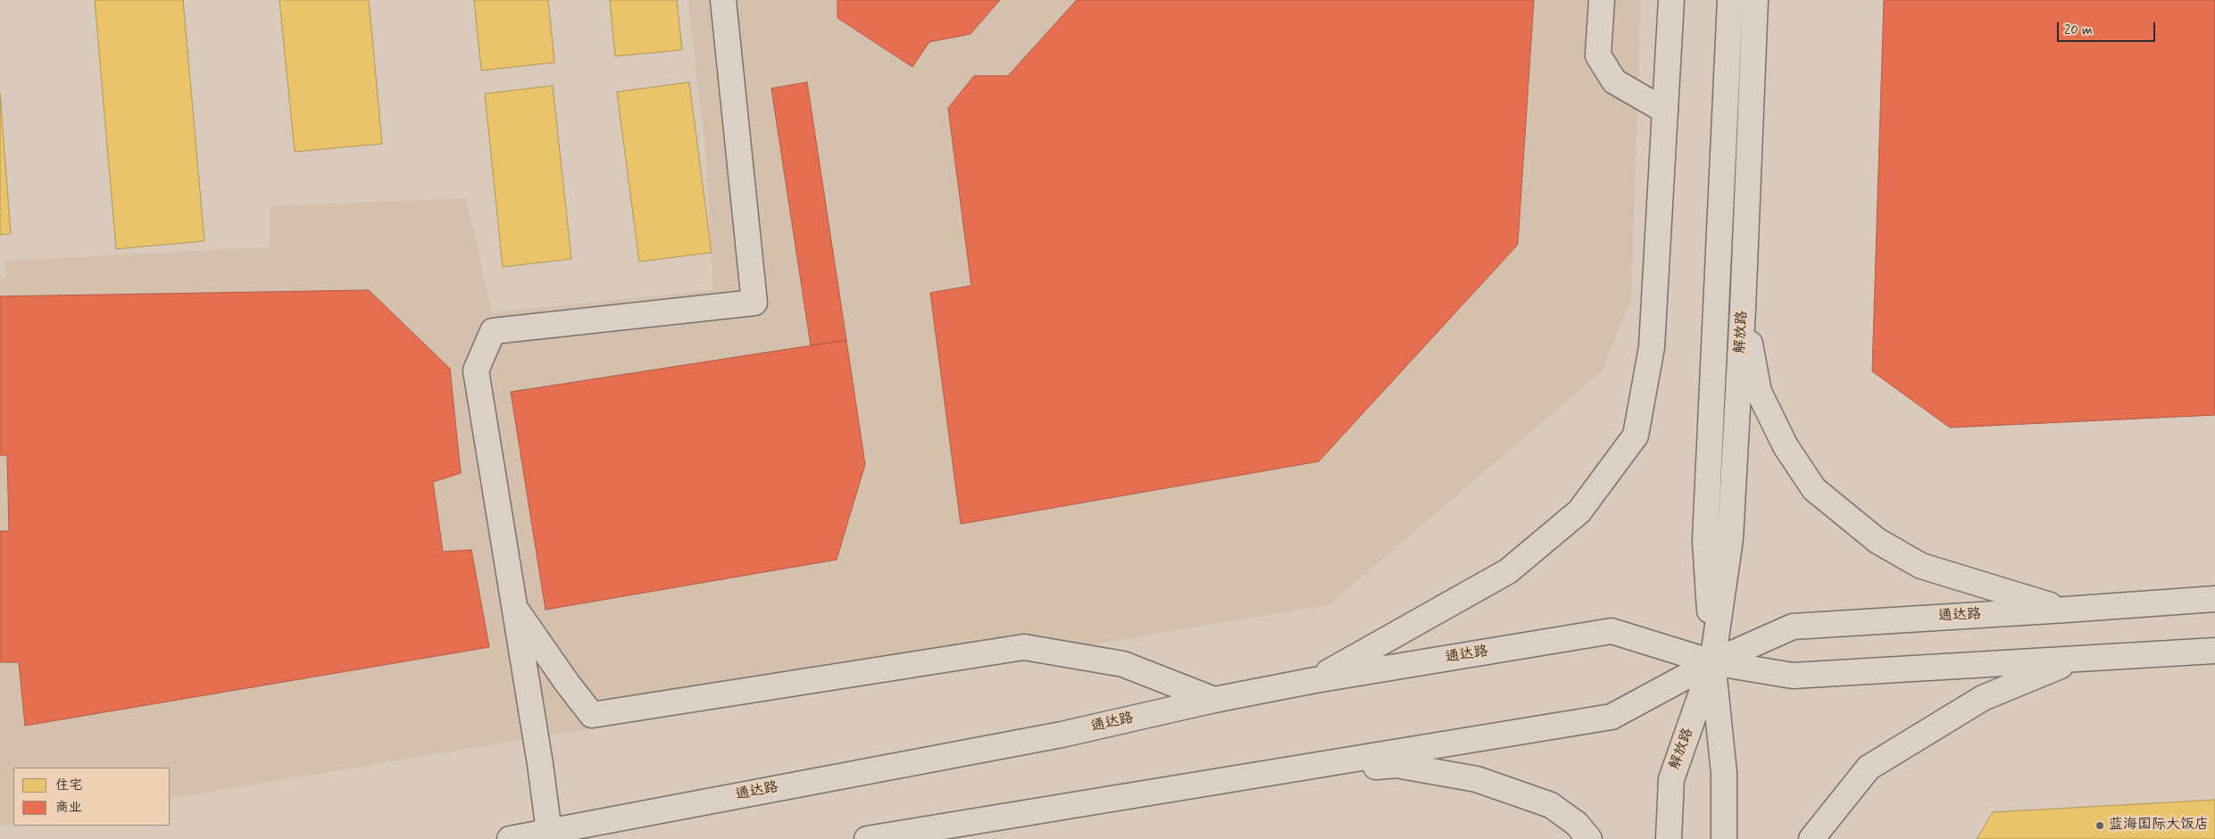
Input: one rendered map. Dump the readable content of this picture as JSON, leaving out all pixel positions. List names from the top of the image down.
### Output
{
  "streets": {
    "main road": ["解放路", "通达路"]
  },
  "crossings": [
    ["解放路", "通达路"]
  ],
  "places": ["蓝海国际大饭店"],
  "legend": ["住宅", "商业"],
  "scale_bar": "20 m"
}
